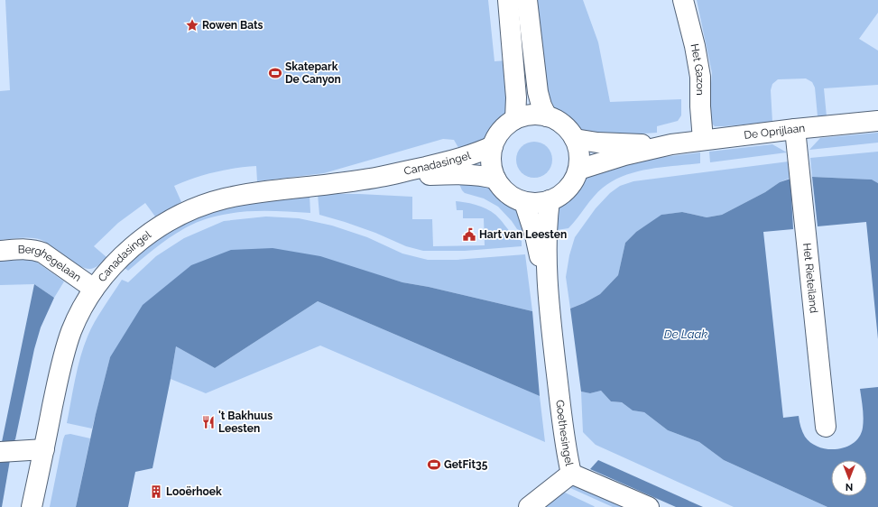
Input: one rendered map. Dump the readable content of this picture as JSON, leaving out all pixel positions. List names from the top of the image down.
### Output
{
  "streets": {
    "street": [
      "Het Gazon",
      "De Oprijlaan",
      "Canadasingel",
      "Berghegelaan",
      "Het Rieteiland",
      "Goethesingel"
    ]
  },
  "crossings": [
    ["Het Gazon", "De Oprijlaan"],
    ["De Oprijlaan", "Canadasingel"],
    ["De Oprijlaan", "Het Rieteiland"],
    ["De Oprijlaan", "Goethesingel"],
    ["Canadasingel", "Berghegelaan"],
    ["Canadasingel", "Goethesingel"]
  ],
  "water": ["De Laak"],
  "places": {
    "place": ["Rowen Bats"],
    "sports": ["Skatepark De Canyon", "GetFit35"],
    "public building": ["Hart van Leesten"],
    "restaurant": ["'t Bakhuus Leesten"],
    "building": ["Looërhoek"]
  },
  "north": "bottom"
}
